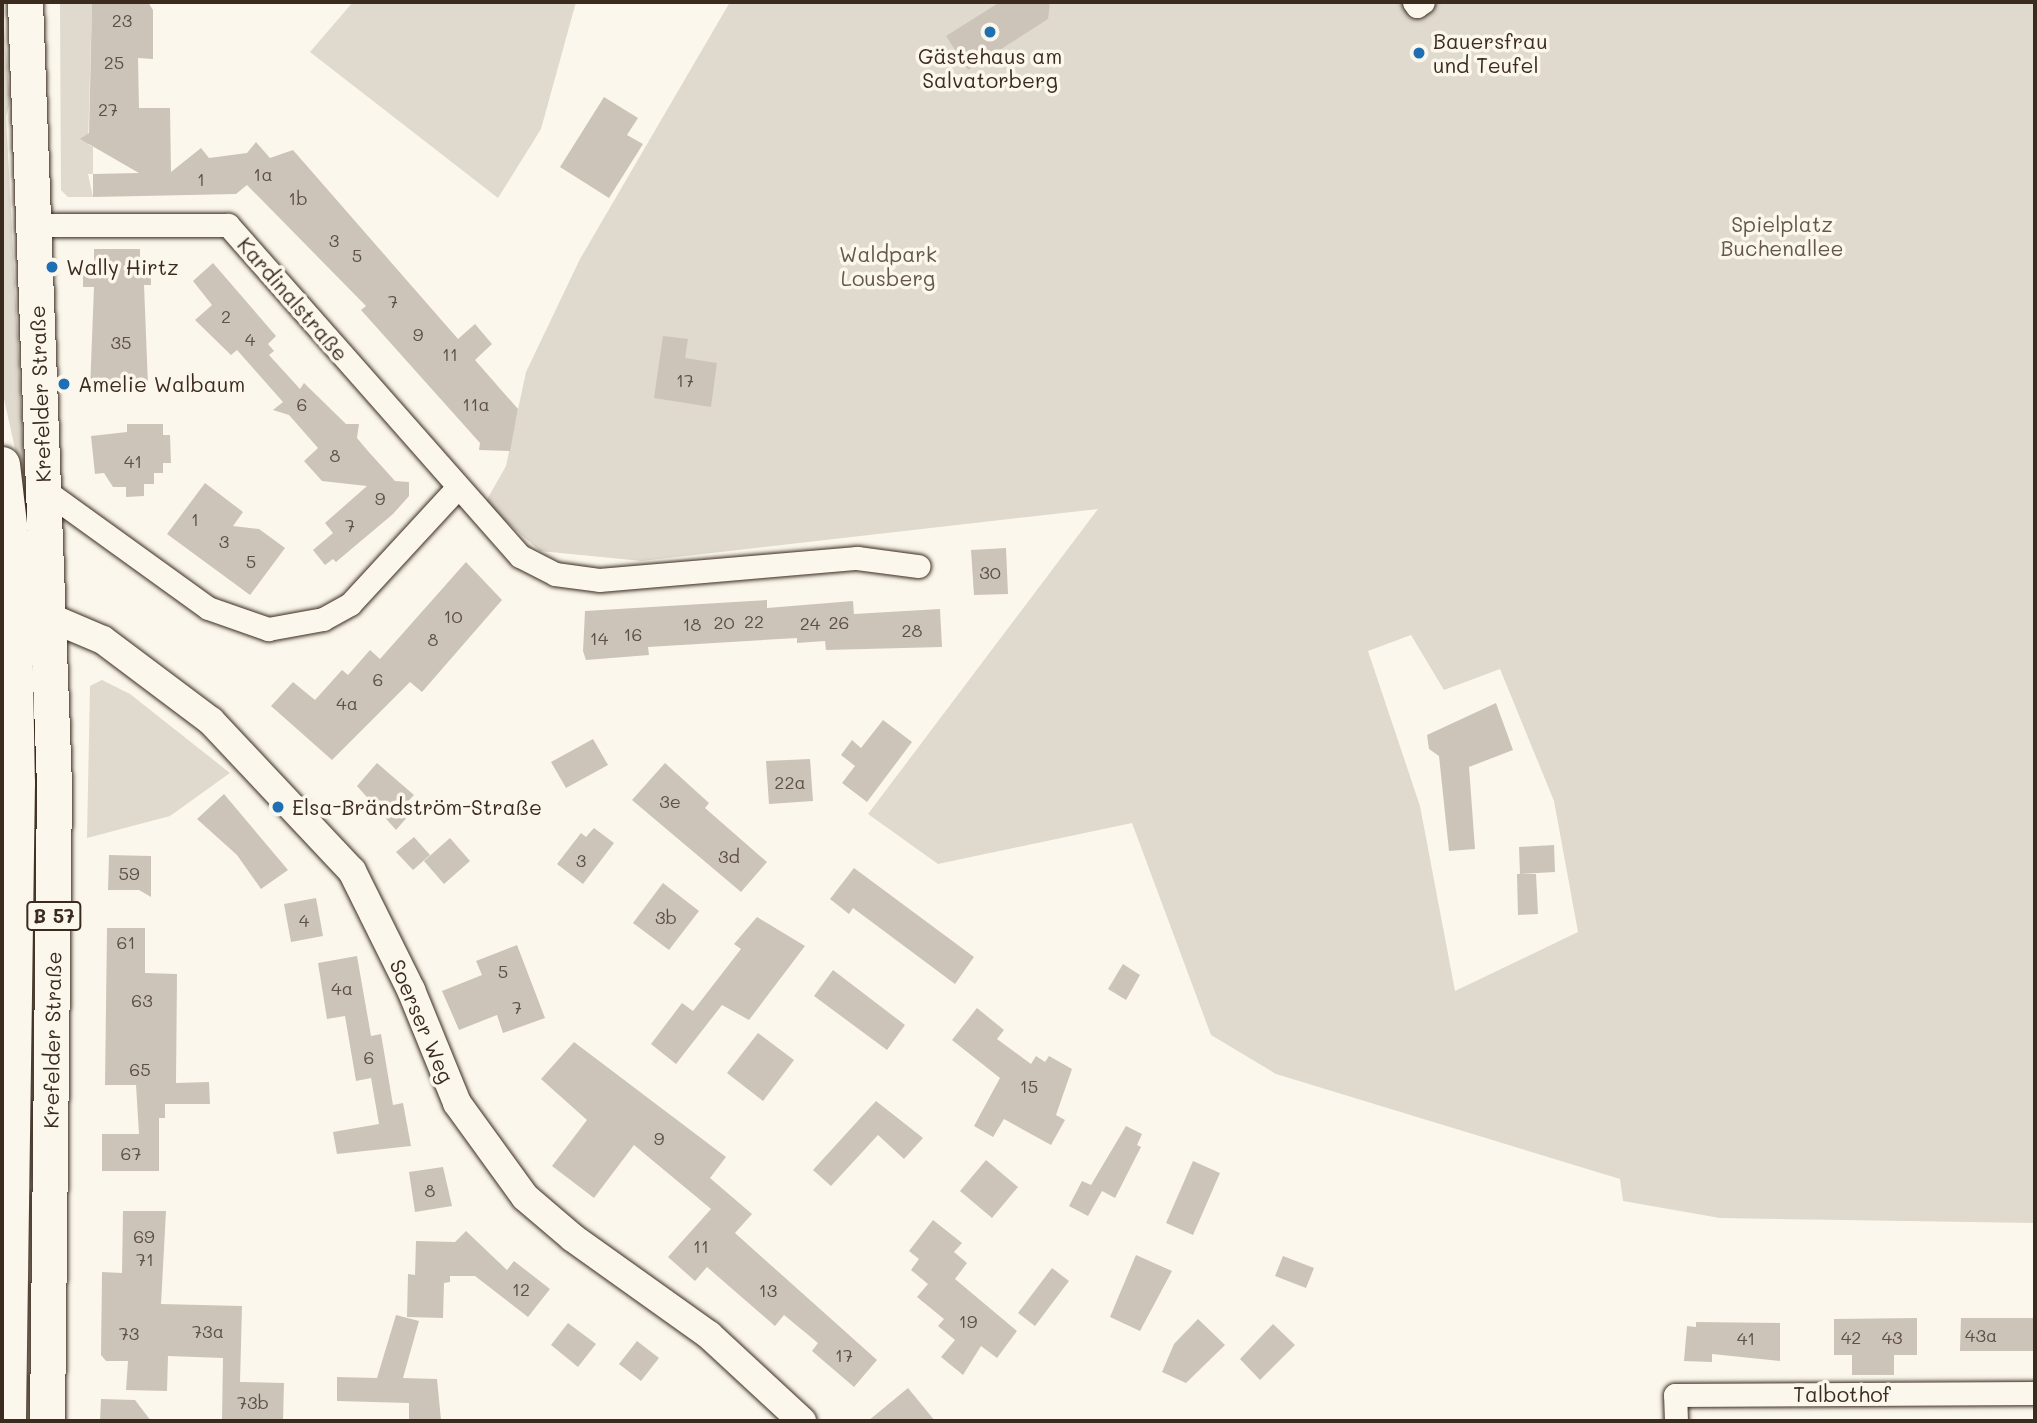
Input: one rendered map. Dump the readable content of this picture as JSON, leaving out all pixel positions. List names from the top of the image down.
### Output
{
  "streets": {
    "main road": ["Krefelder Straße", "B 57"],
    "street": ["Kardinalstraße", "Soerser Weg", "Talbothof"]
  },
  "crossings": [
    ["Kardinalstraße", "Krefelder Straße"],
    ["Krefelder Straße", "Soerser Weg"]
  ],
  "parks": ["Spielplatz Buchenallee", "Waldpark Lousberg"],
  "places": [
    "Gästehaus am Salvatorberg",
    "Bauersfrau und Teufel",
    "Wally Hirtz",
    "Amelie Walbaum",
    "Elsa-Brändström-Straße"
  ],
  "house_numbers": [
    "23",
    "25",
    "27",
    "1a",
    "1",
    "1b",
    "3",
    "5",
    "7",
    "2",
    "9",
    "4",
    "35",
    "11",
    "17",
    "6",
    "11a",
    "8",
    "41",
    "9",
    "1",
    "7",
    "3",
    "5",
    "30",
    "10",
    "22",
    "20",
    "26",
    "24",
    "18",
    "28",
    "16",
    "14",
    "8",
    "6",
    "4a",
    "22a",
    "3e",
    "3d",
    "3",
    "59",
    "3b",
    "4",
    "61",
    "5",
    "4a",
    "63",
    "7",
    "6",
    "65",
    "15",
    "9",
    "67",
    "8",
    "69",
    "11",
    "71",
    "12",
    "13",
    "19",
    "73a",
    "73",
    "43a",
    "42",
    "43",
    "41",
    "17",
    "73b"
  ]
}
